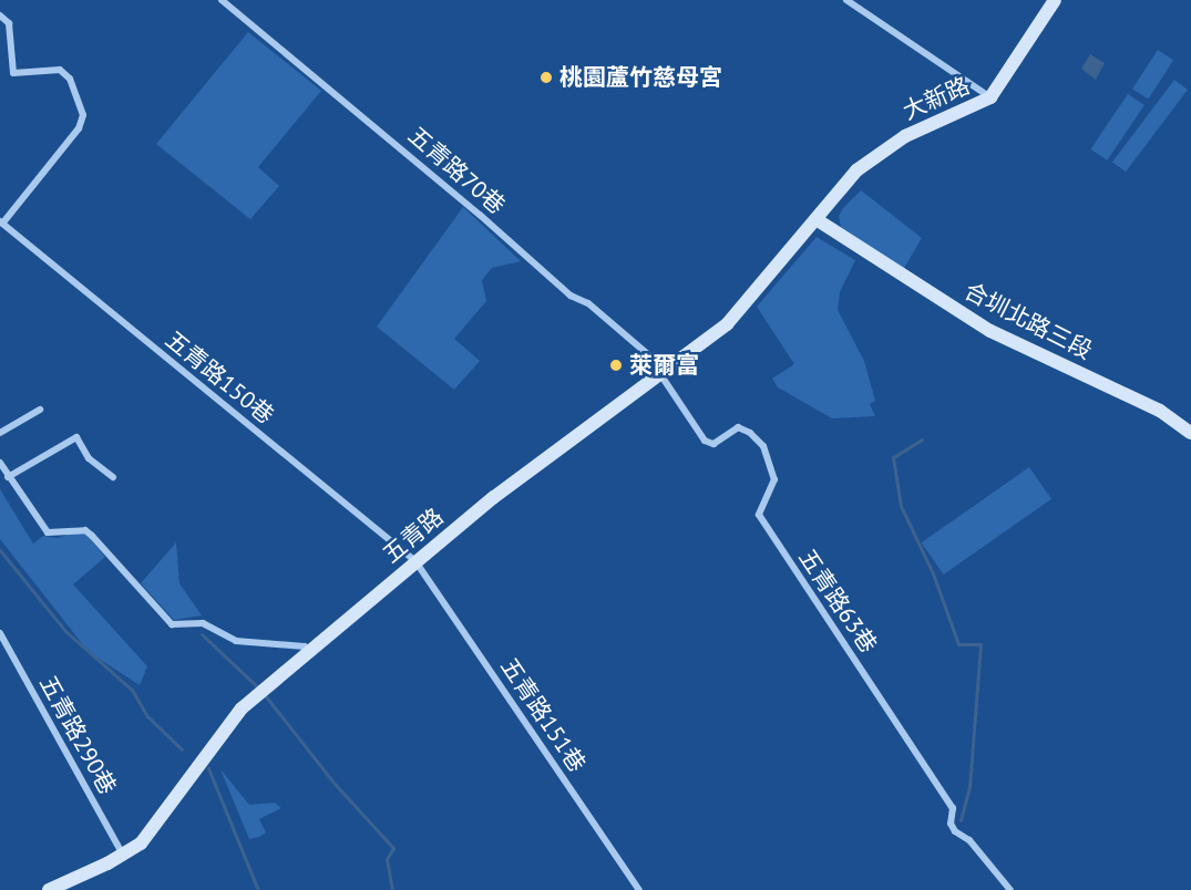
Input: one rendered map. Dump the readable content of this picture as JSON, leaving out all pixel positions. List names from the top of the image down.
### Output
{
  "streets": {
    "street": [
      "大新路",
      "五青路70巷",
      "合圳北路三段",
      "五青路150巷",
      "五青路",
      "五青路63巷",
      "五青路151巷",
      "五青路290巷"
    ]
  },
  "crossings": [
    ["大新路", "合圳北路三段"],
    ["大新路", "五青路"],
    ["五青路70巷", "五青路"],
    ["五青路70巷", "五青路63巷"],
    ["合圳北路三段", "五青路"],
    ["五青路150巷", "五青路"],
    ["五青路150巷", "五青路151巷"],
    ["五青路", "五青路63巷"],
    ["五青路", "五青路151巷"],
    ["五青路", "五青路290巷"]
  ],
  "places": ["桃園蘆竹慈母宮", "萊爾富"]
}
